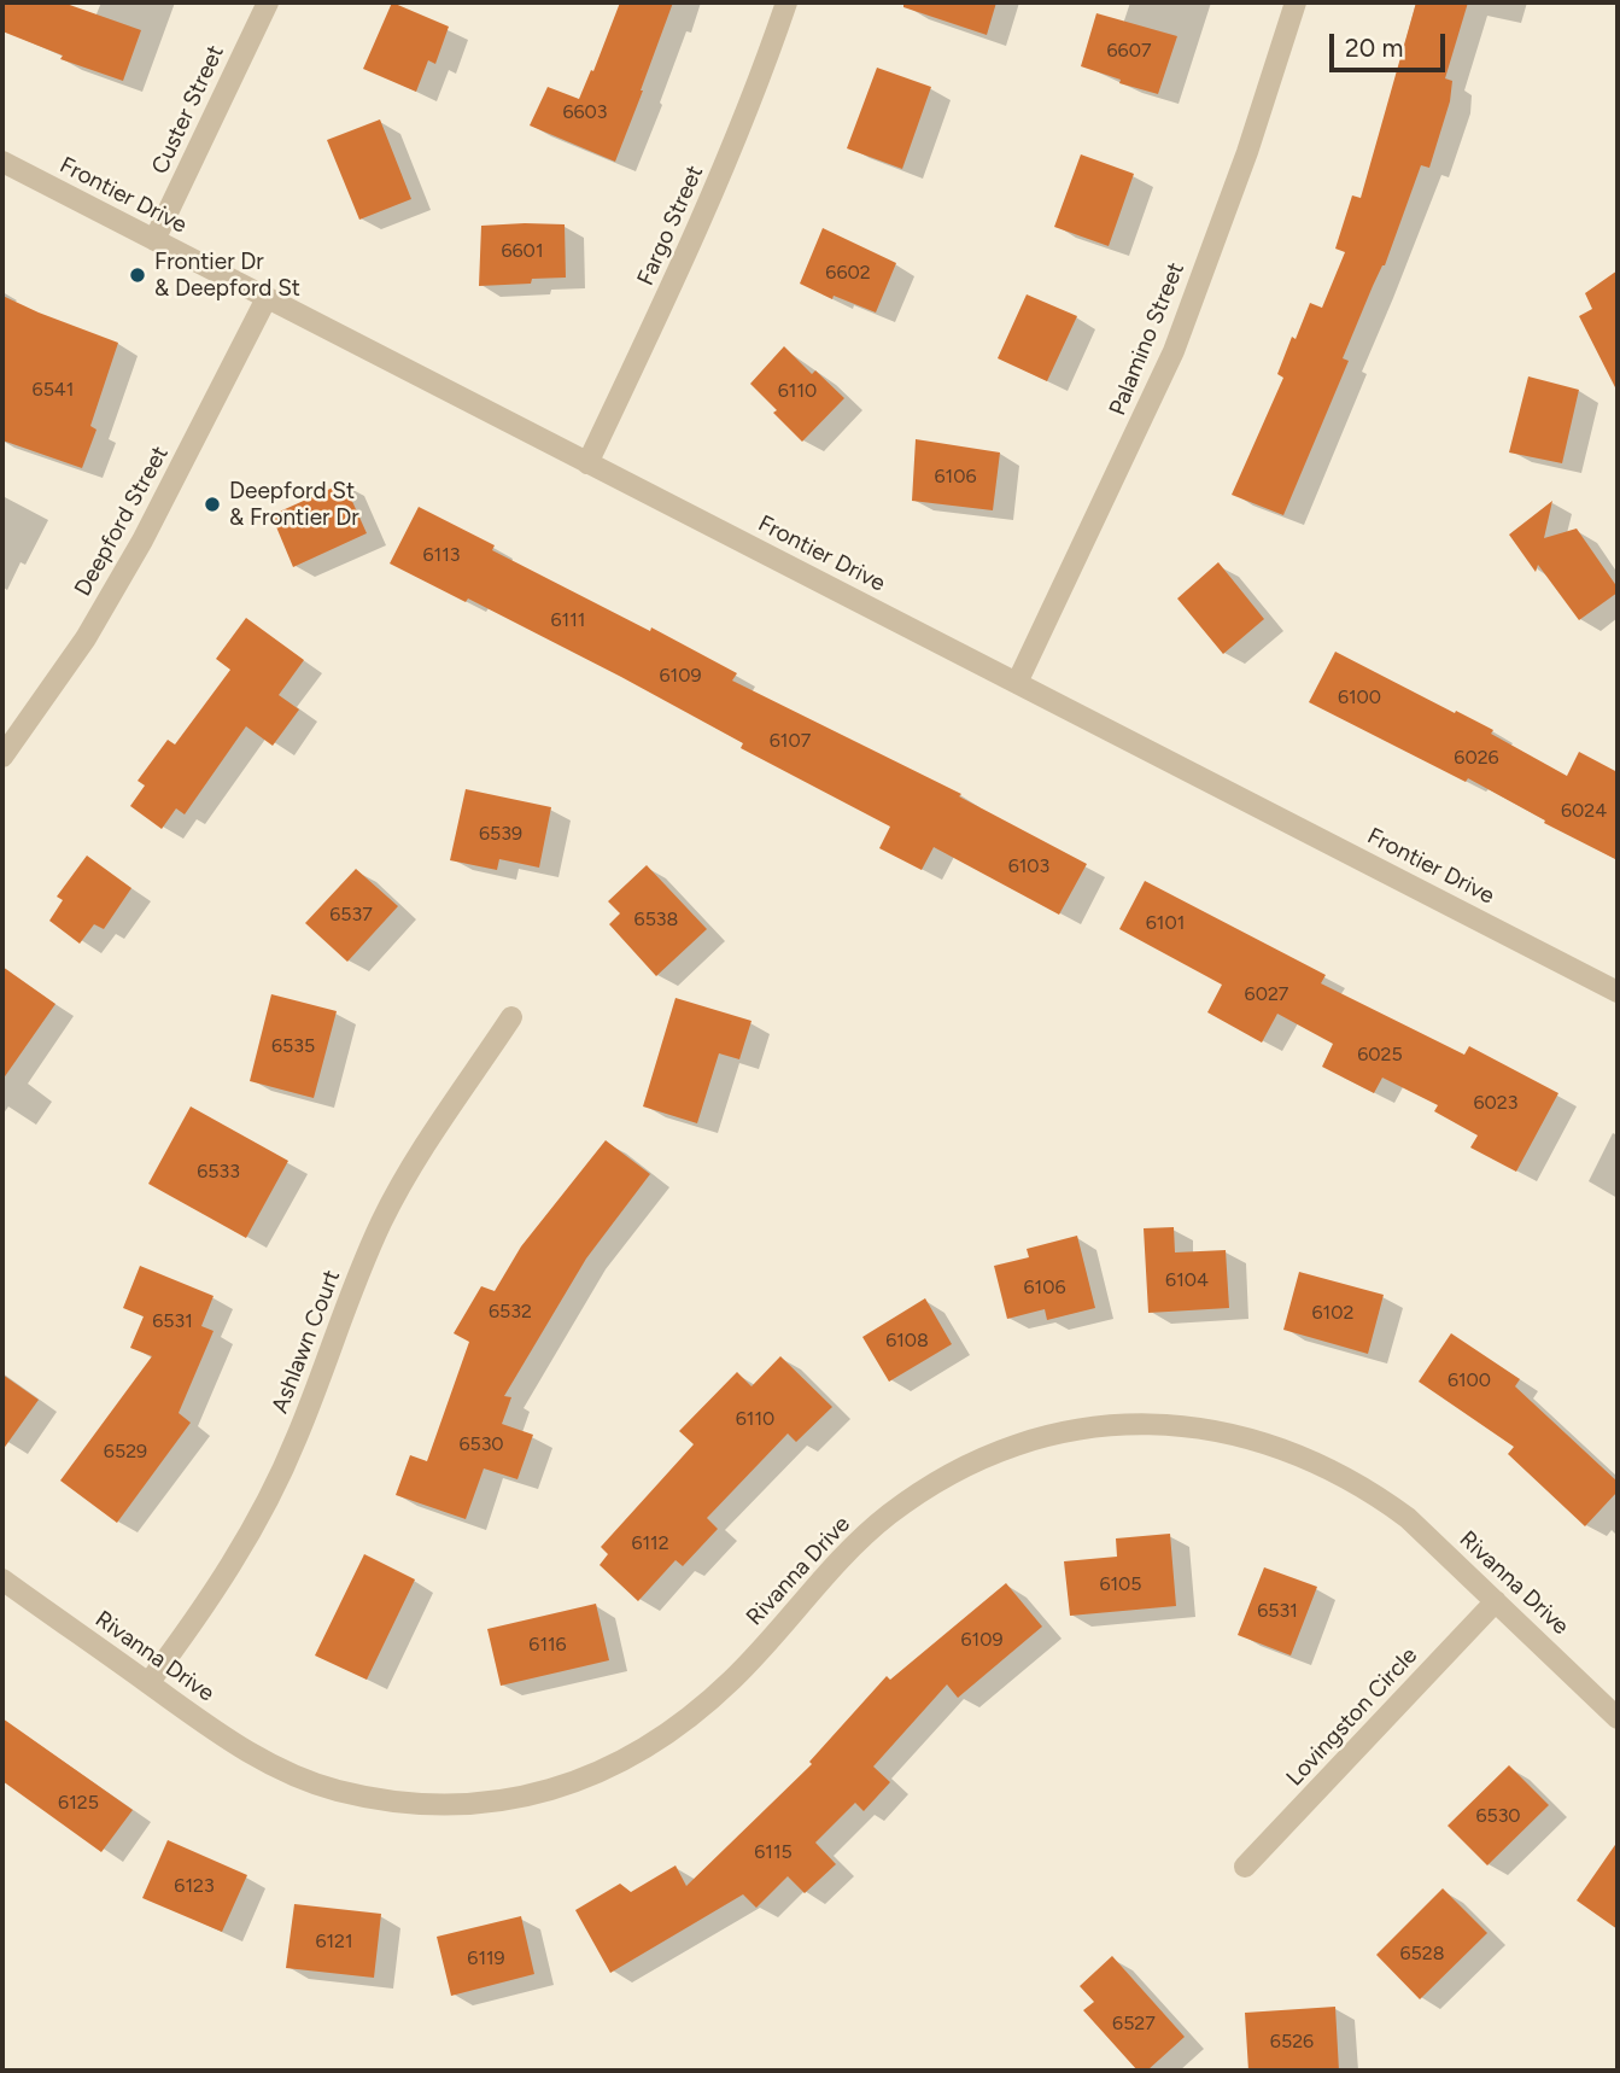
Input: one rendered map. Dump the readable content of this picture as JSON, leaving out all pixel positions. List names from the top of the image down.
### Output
{
  "streets": {
    "street": [
      "Custer Street",
      "Frontier Drive",
      "Fargo Street",
      "Palamino Street",
      "Deepford Street",
      "Ashlawn Court",
      "Rivanna Drive",
      "Lovingston Circle"
    ]
  },
  "crossings": [
    ["Custer Street", "Frontier Drive"],
    ["Frontier Drive", "Fargo Street"],
    ["Frontier Drive", "Palamino Street"],
    ["Frontier Drive", "Deepford Street"],
    ["Ashlawn Court", "Rivanna Drive"],
    ["Rivanna Drive", "Lovingston Circle"]
  ],
  "places": ["Frontier Dr & Deepford St", "Deepford St & Frontier Dr"],
  "house_numbers": [
    "6607",
    "6603",
    "6601",
    "6602",
    "6541",
    "6110",
    "6106",
    "6113",
    "6111",
    "6109",
    "6100",
    "6107",
    "6026",
    "6024",
    "6539",
    "6103",
    "6537",
    "6538",
    "6101",
    "6027",
    "6535",
    "6025",
    "6023",
    "6533",
    "6104",
    "6106",
    "6532",
    "6102",
    "6531",
    "6108",
    "6100",
    "6110",
    "6530",
    "6529",
    "6112",
    "6105",
    "6531",
    "6109",
    "6116",
    "6125",
    "6530",
    "6115",
    "6123",
    "6121",
    "6528",
    "6119",
    "6527",
    "6526"
  ],
  "scale_bar": "20 m"
}
